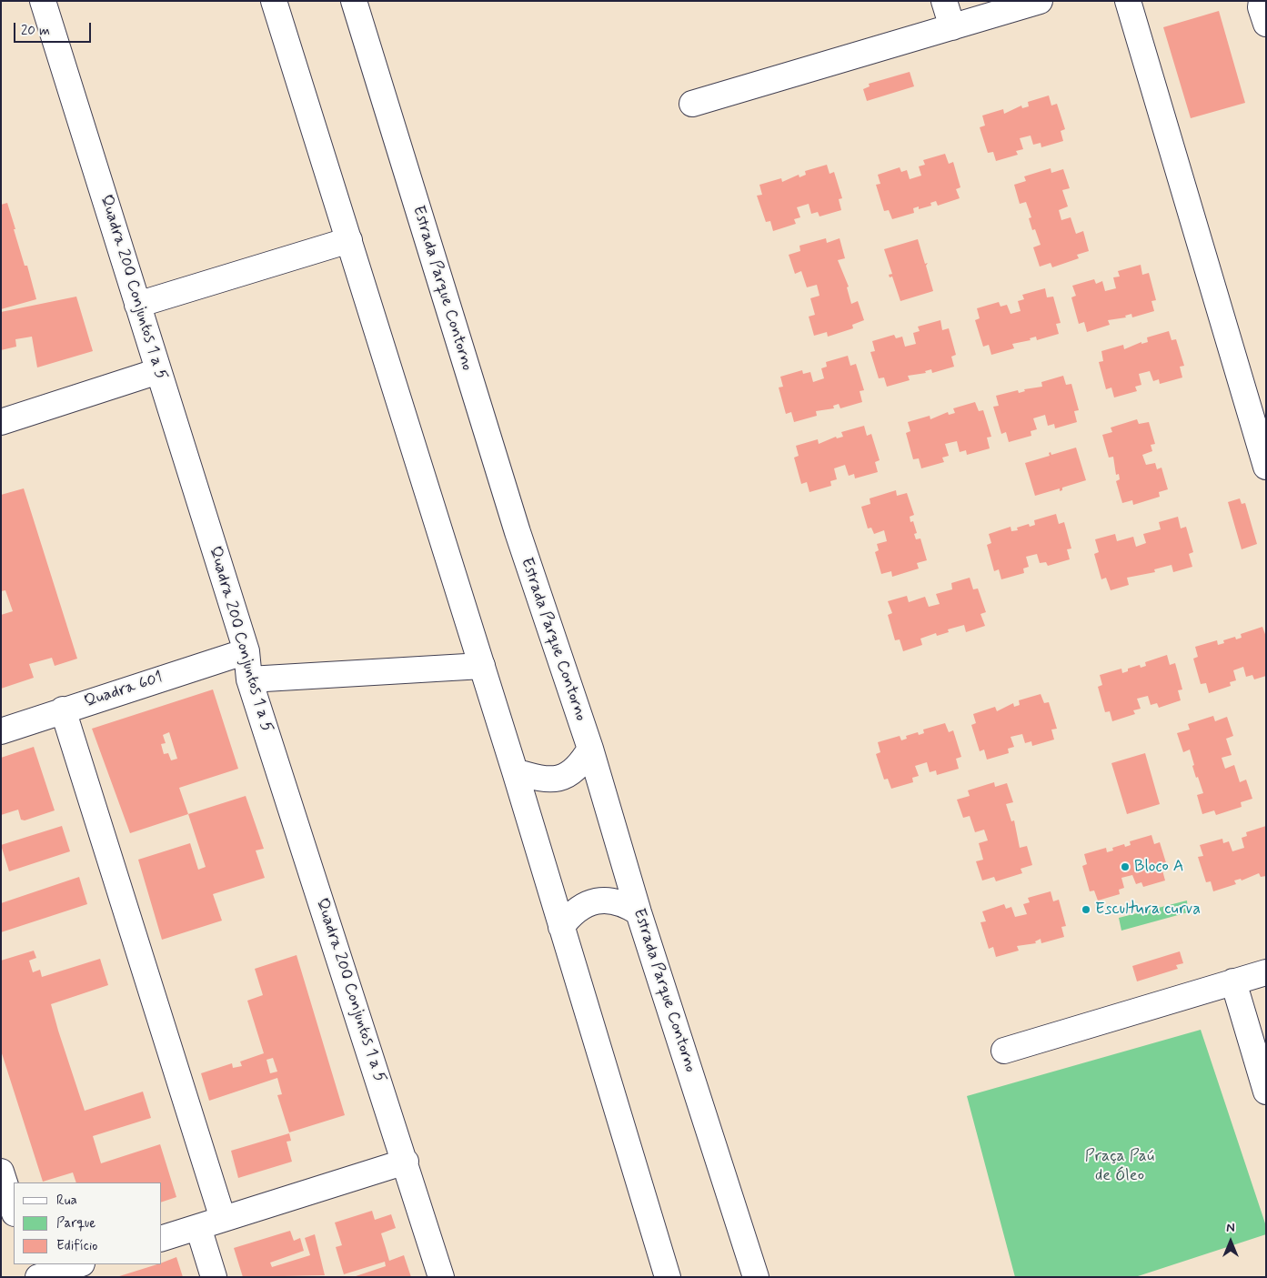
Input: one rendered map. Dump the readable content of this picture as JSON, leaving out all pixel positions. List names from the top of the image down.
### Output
{
  "streets": {
    "main road": ["Quadra 200 Conjuntos 1 a 5", "Estrada Parque Contorno", "Quadra 601"]
  },
  "crossings": [
    ["Quadra 200 Conjuntos 1 a 5", "Quadra 601"]
  ],
  "parks": ["Praça Paú de Óleo"],
  "places": ["Bloco A", "Escultura curva"],
  "legend": ["Rua", "Parque", "Edifício"],
  "scale_bar": "20 m",
  "north": "top"
}
